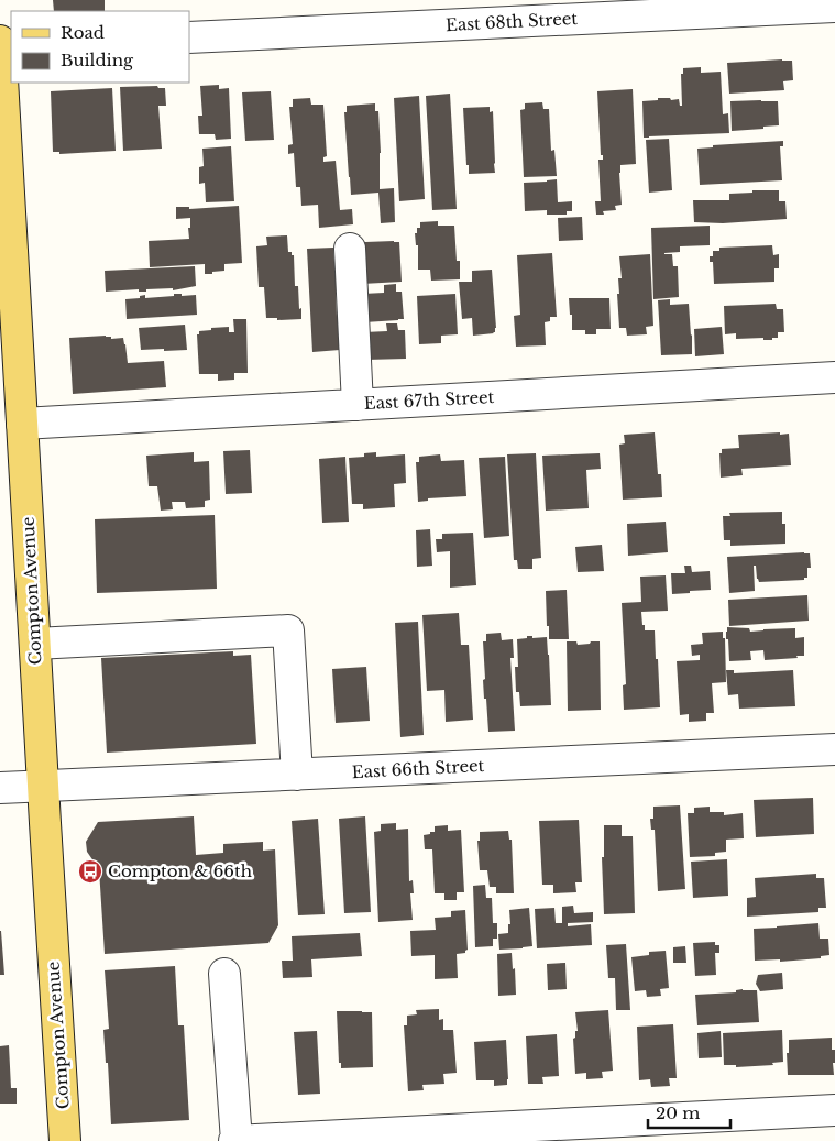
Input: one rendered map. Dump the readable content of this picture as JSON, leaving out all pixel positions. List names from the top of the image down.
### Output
{
  "streets": {
    "main road": ["Compton Avenue"],
    "street": ["East 68th Street", "East 67th Street", "East 66th Street"]
  },
  "crossings": [
    ["East 67th Street", "Compton Avenue"],
    ["Compton Avenue", "East 66th Street"]
  ],
  "places": {
    "bus stop": ["Compton & 66th"]
  },
  "legend": ["Road", "Building"],
  "scale_bar": "20 m"
}
